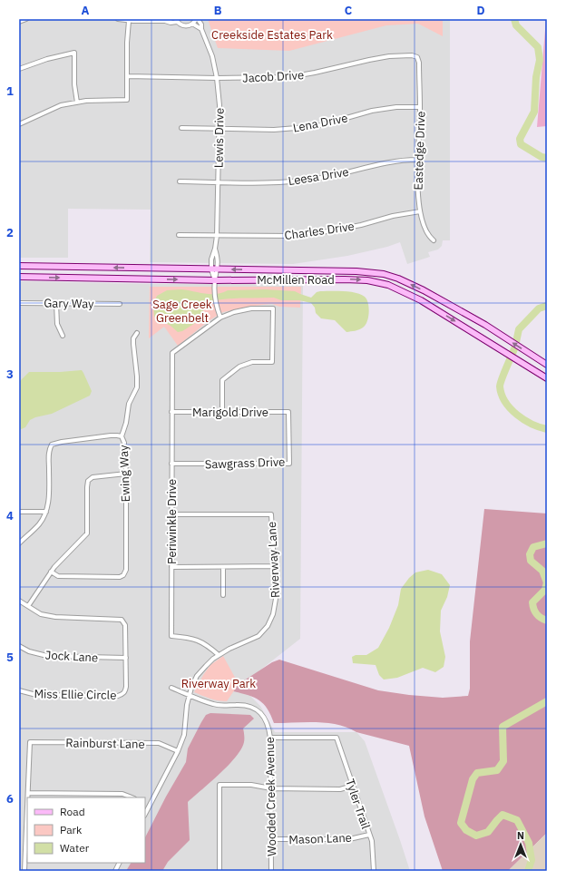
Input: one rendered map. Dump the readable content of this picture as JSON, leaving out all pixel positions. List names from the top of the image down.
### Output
{
  "streets": {
    "main road": ["McMillen Road"],
    "street": [
      "Jacob Drive",
      "Lena Drive",
      "Lewis Drive",
      "Eastedge Drive",
      "Leesa Drive",
      "Charles Drive",
      "Gary Way",
      "Marigold Drive",
      "Sawgrass Drive",
      "Ewing Way",
      "Periwinkle Drive",
      "Riverway Lane",
      "Jock Lane",
      "Miss Ellie Circle",
      "Rainburst Lane",
      "Wooded Creek Avenue",
      "Tyler Trail",
      "Mason Lane"
    ]
  },
  "crossings": [
    ["Jacob Drive", "Lewis Drive"],
    ["Jacob Drive", "Eastedge Drive"],
    ["Lena Drive", "Lewis Drive"],
    ["Lena Drive", "Eastedge Drive"],
    ["Lewis Drive", "Leesa Drive"],
    ["Lewis Drive", "Charles Drive"],
    ["Lewis Drive", "McMillen Road"],
    ["Lewis Drive", "Periwinkle Drive"],
    ["Eastedge Drive", "Leesa Drive"],
    ["Eastedge Drive", "Charles Drive"],
    ["Marigold Drive", "Sawgrass Drive"],
    ["Marigold Drive", "Periwinkle Drive"],
    ["Sawgrass Drive", "Periwinkle Drive"],
    ["Periwinkle Drive", "Riverway Lane"],
    ["Riverway Lane", "Rainburst Lane"],
    ["Riverway Lane", "Wooded Creek Avenue"],
    ["Jock Lane", "Miss Ellie Circle"],
    ["Wooded Creek Avenue", "Tyler Trail"],
    ["Wooded Creek Avenue", "Mason Lane"],
    ["Tyler Trail", "Mason Lane"]
  ],
  "parks": ["Creekside Estates Park", "Sage Creek Greenbelt", "Riverway Park"],
  "legend": ["Road", "Park", "Water"],
  "north": "top",
  "grid": {
    "columns": [
      "A",
      "B",
      "C",
      "D"
    ],
    "rows": [
      "1",
      "2",
      "3",
      "4",
      "5",
      "6"
    ]
  }
}
